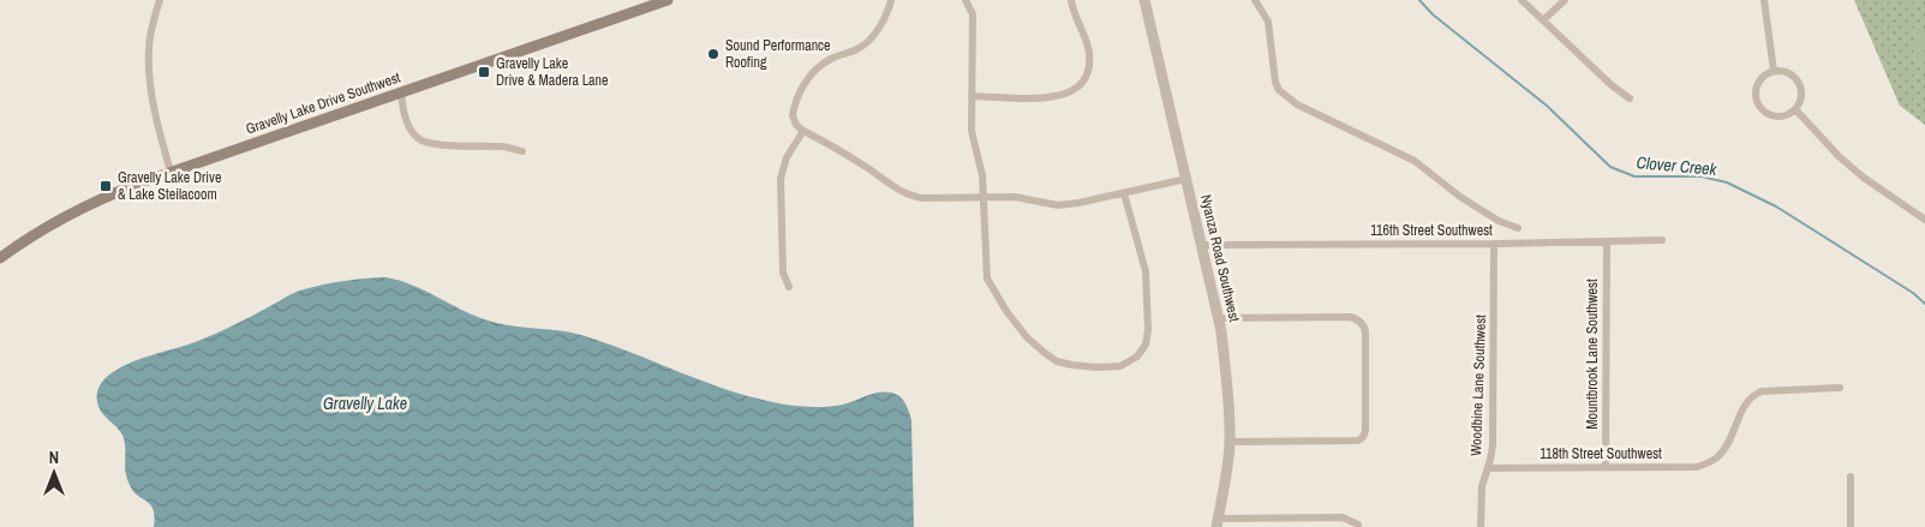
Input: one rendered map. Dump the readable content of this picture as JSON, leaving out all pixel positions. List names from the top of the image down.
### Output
{
  "streets": {
    "main road": ["Gravelly Lake Drive Southwest"],
    "street": [
      "116th Street Southwest",
      "Nyanza Road Southwest",
      "Mountbrook Lane Southwest",
      "Woodbine Lane Southwest",
      "118th Street Southwest"
    ]
  },
  "crossings": [
    ["116th Street Southwest", "Nyanza Road Southwest"],
    ["116th Street Southwest", "Mountbrook Lane Southwest"],
    ["116th Street Southwest", "Woodbine Lane Southwest"],
    ["Mountbrook Lane Southwest", "118th Street Southwest"],
    ["Woodbine Lane Southwest", "118th Street Southwest"]
  ],
  "water": ["Clover Creek", "Gravelly Lake"],
  "places": {
    "other": ["Sound Performance Roofing"],
    "transit": ["Gravelly Lake Drive & Madera Lane", "Gravelly Lake Drive & Lake Steilacoom"]
  },
  "north": "top"
}
